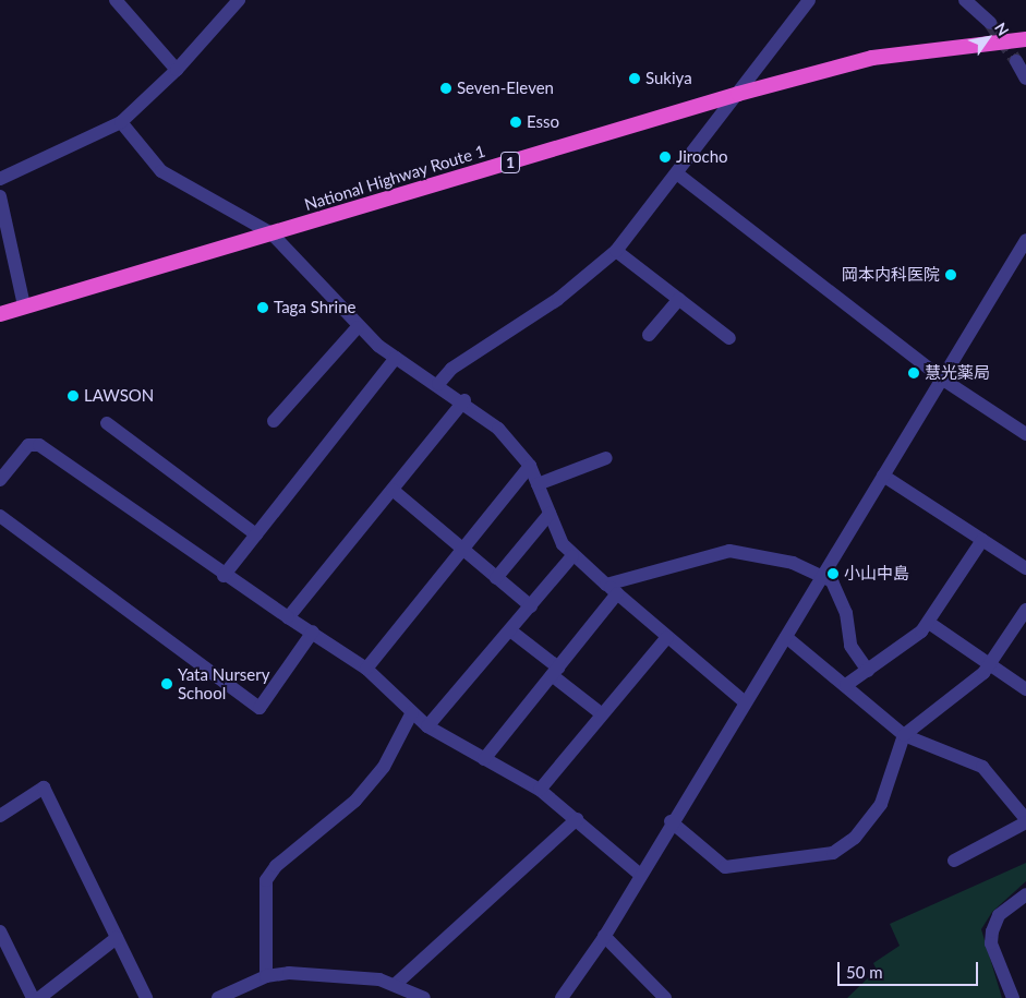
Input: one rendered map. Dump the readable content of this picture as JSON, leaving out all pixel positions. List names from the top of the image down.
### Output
{
  "streets": {
    "highway": ["1", "National Highway Route 1"]
  },
  "places": [
    "Sukiya",
    "Seven-Eleven",
    "Esso",
    "Jirocho",
    "岡本内科医院",
    "Taga Shrine",
    "慧光薬局",
    "LAWSON",
    "小山中島",
    "Yata Nursery School"
  ],
  "scale_bar": "50 m",
  "north": "top right"
}
